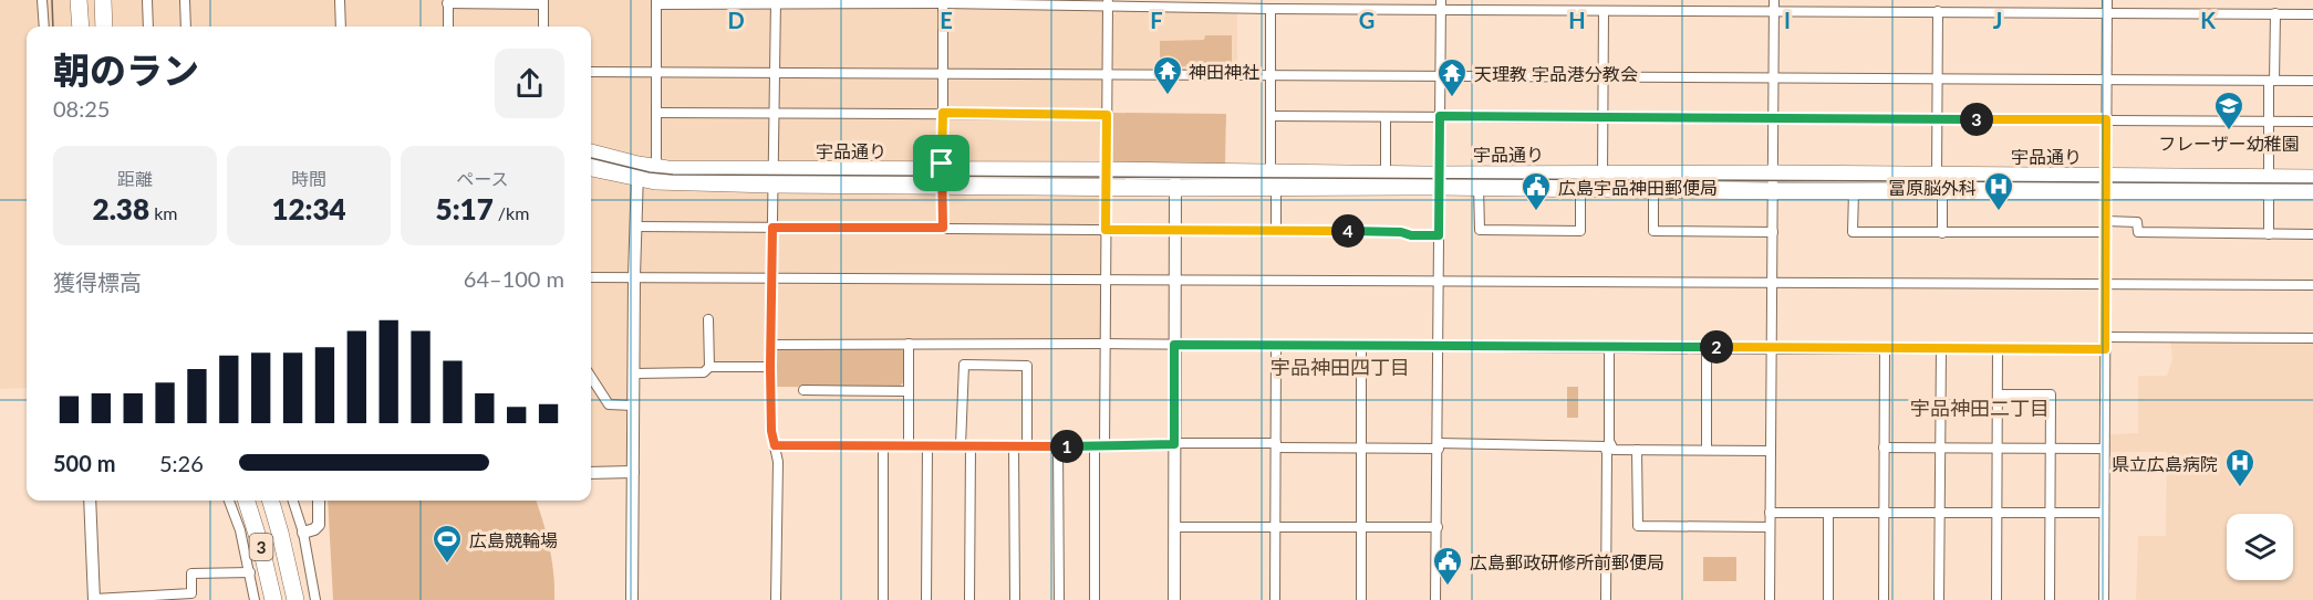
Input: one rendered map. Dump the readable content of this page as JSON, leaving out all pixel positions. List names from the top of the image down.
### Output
{
  "streets": {
    "highway": ["宇品通り", "3"]
  },
  "districts": ["宇品神田四丁目", "宇品神田二丁目"],
  "places": {
    "temple": ["神田神社", "天理教 宇品港分教会"],
    "school or university": ["フレーザー幼稚園"],
    "public building": ["広島宇品神田郵便局", "広島郵政研修所前郵便局"],
    "hospital": ["冨原脳外科", "県立広島病院"],
    "sports": ["広島競輪場"]
  },
  "page": {
    "heading": ["朝のラン", "08:25"],
    "pins": [
      "3",
      "4",
      "2",
      "1"
    ],
    "stats": [
      ["距離", "2.38 km"],
      ["時間", "12:34"],
      ["ペース", "5:17 /km"]
    ],
    "chart": ["獲得標高", "64–100 m"],
    "list": [
      {
        "name": "500 m",
        "note": "5:26"
      }
    ]
  },
  "grid": {
    "columns": [
      "D",
      "E",
      "F",
      "G",
      "H",
      "I",
      "J",
      "K"
    ]
  }
}
